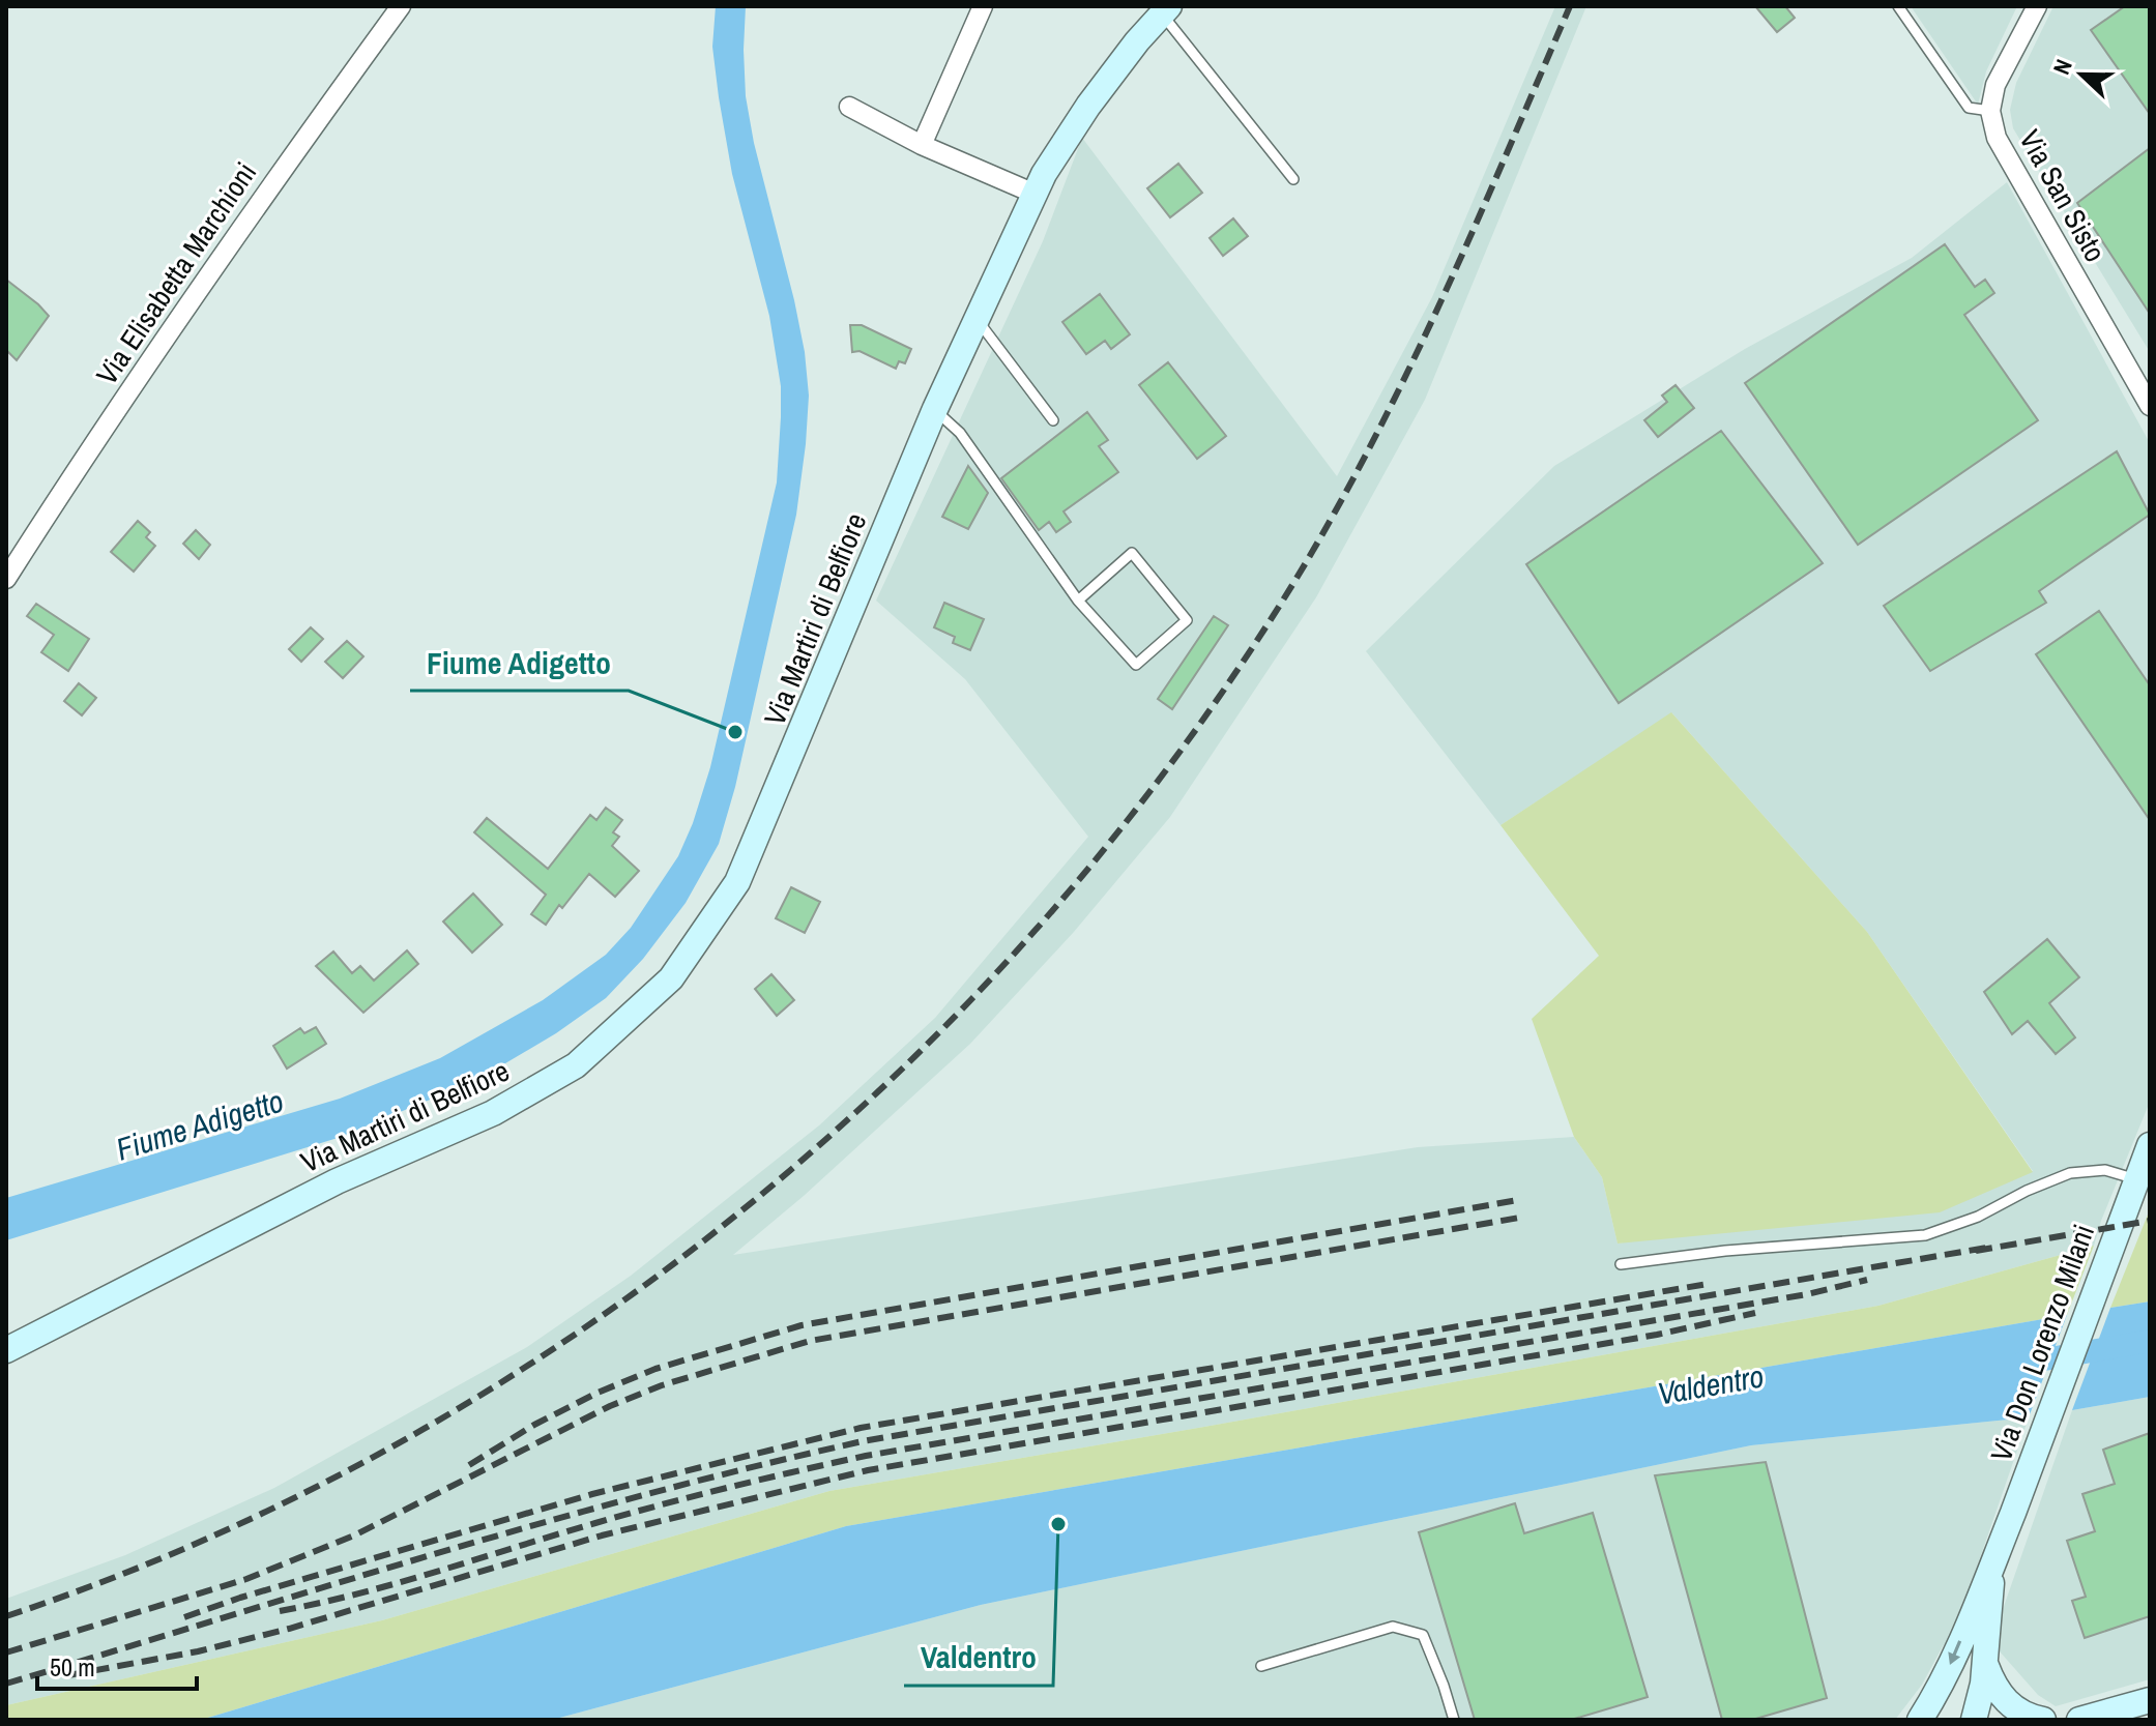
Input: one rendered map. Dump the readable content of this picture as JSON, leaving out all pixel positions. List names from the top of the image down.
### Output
{
  "streets": {
    "street": [
      "Via San Sisto",
      "Via Elisabetta Marchioni",
      "Via Martiri di Belfiore",
      "Via Don Lorenzo Milani"
    ]
  },
  "water": ["Fiume Adigetto", "Valdentro"],
  "places": ["Fiume Adigetto", "Valdentro"],
  "scale_bar": "50 m",
  "north": "left"
}
